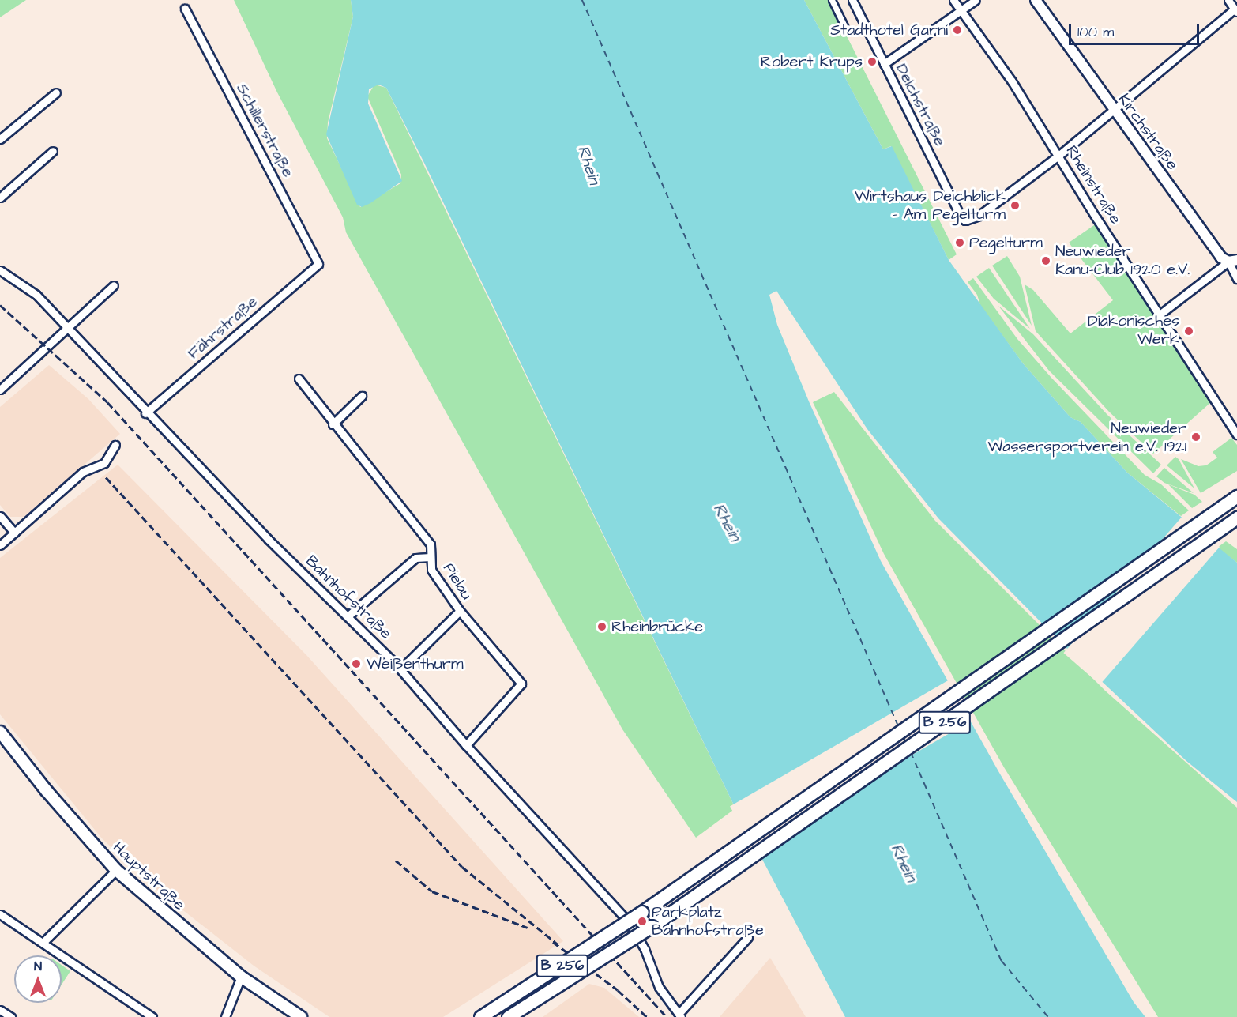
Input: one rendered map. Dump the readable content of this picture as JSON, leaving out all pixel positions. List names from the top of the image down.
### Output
{
  "streets": {
    "highway": ["B 256"],
    "main road": ["Hauptstraße"],
    "street": [
      "Deichstraße",
      "Schillerstraße",
      "Kirchstraße",
      "Rheinstraße",
      "Fährstraße",
      "Pielau",
      "Bahnhofstraße"
    ]
  },
  "crossings": [
    ["Deichstraße", "Rheinstraße"],
    ["Schillerstraße", "Fährstraße"],
    ["Fährstraße", "Bahnhofstraße"],
    ["Pielau", "Bahnhofstraße"]
  ],
  "water": ["Rhein"],
  "places": [
    "Stadthotel Garni",
    "Robert Krups",
    "Wirtshaus Deichblick - Am Pegelturm",
    "Pegelturm",
    "Neuwieder Kanu-Club 1920 e.V.",
    "Diakonisches Werk",
    "Neuwieder Wassersportverein e.V. 1921",
    "Rheinbrücke",
    "Weißenthurm",
    "Parkplatz Bahnhofstraße"
  ],
  "scale_bar": "100 m",
  "north": "top"
}
